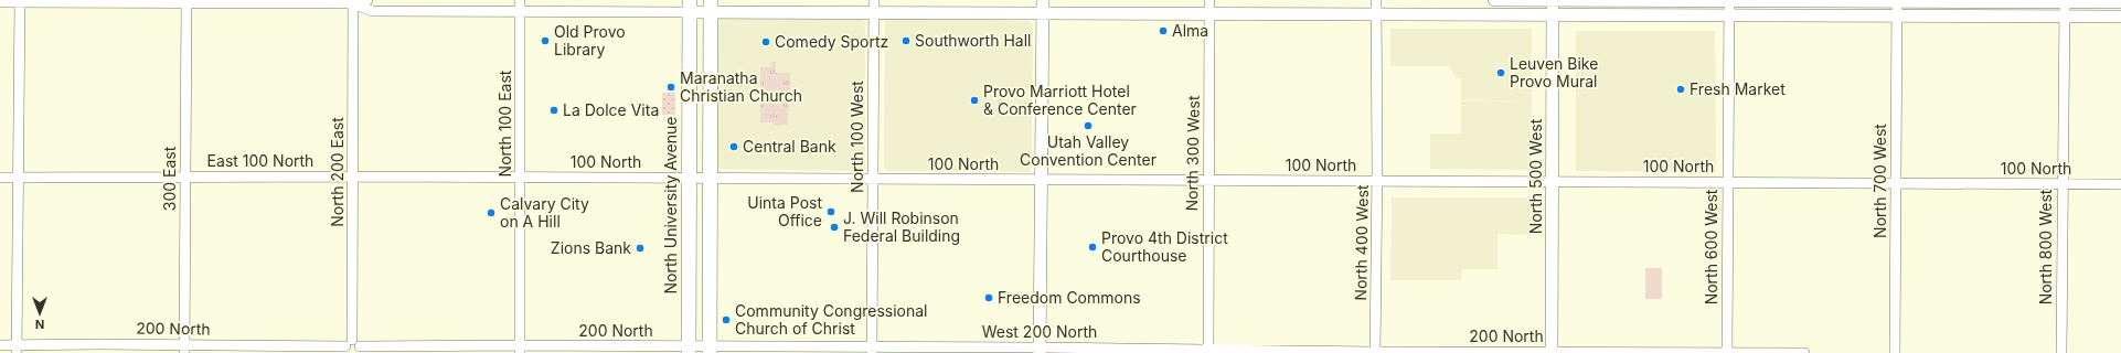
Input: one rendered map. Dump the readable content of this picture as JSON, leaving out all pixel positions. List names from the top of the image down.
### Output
{
  "streets": {
    "highway": ["North University Avenue"],
    "main road": ["North 500 West"],
    "street": [
      "North 100 East",
      "North 100 West",
      "North 300 West",
      "East 100 North",
      "100 North",
      "North 200 East",
      "300 East",
      "North 700 West",
      "North 400 West",
      "North 600 West",
      "North 800 West",
      "200 North",
      "West 200 North"
    ]
  },
  "crossings": [
    ["North 100 East", "East 100 North"],
    ["North 100 East", "100 North"],
    ["North 100 East", "200 North"],
    ["North 100 West", "100 North"],
    ["North 100 West", "200 North"],
    ["North 100 West", "West 200 North"],
    ["North 300 West", "100 North"],
    ["North 300 West", "200 North"],
    ["North 300 West", "West 200 North"],
    ["East 100 North", "100 North"],
    ["East 100 North", "North 200 East"],
    ["East 100 North", "300 East"],
    ["100 North", "North 500 West"],
    ["100 North", "North 700 West"],
    ["100 North", "North University Avenue"],
    ["100 North", "North 400 West"],
    ["100 North", "North 600 West"],
    ["100 North", "North 800 West"],
    ["North 200 East", "200 North"],
    ["North 500 West", "200 North"],
    ["300 East", "200 North"],
    ["North University Avenue", "200 North"],
    ["North 400 West", "200 North"],
    ["North 600 West", "200 North"],
    ["200 North", "West 200 North"]
  ],
  "places": [
    "Alma",
    "Old Provo Library",
    "Southworth Hall",
    "Comedy Sportz",
    "Leuven Bike Provo Mural",
    "Maranatha Christian Church",
    "Fresh Market",
    "Provo Marriott Hotel & Conference Center",
    "La Dolce Vita",
    "Utah Valley Convention Center",
    "Central Bank",
    "Uinta Post Office",
    "Calvary City on A Hill",
    "J. Will Robinson Federal Building",
    "Provo 4th District Courthouse",
    "Zions Bank",
    "Freedom Commons",
    "Community Congressional Church of Christ"
  ],
  "north": "bottom"
}
